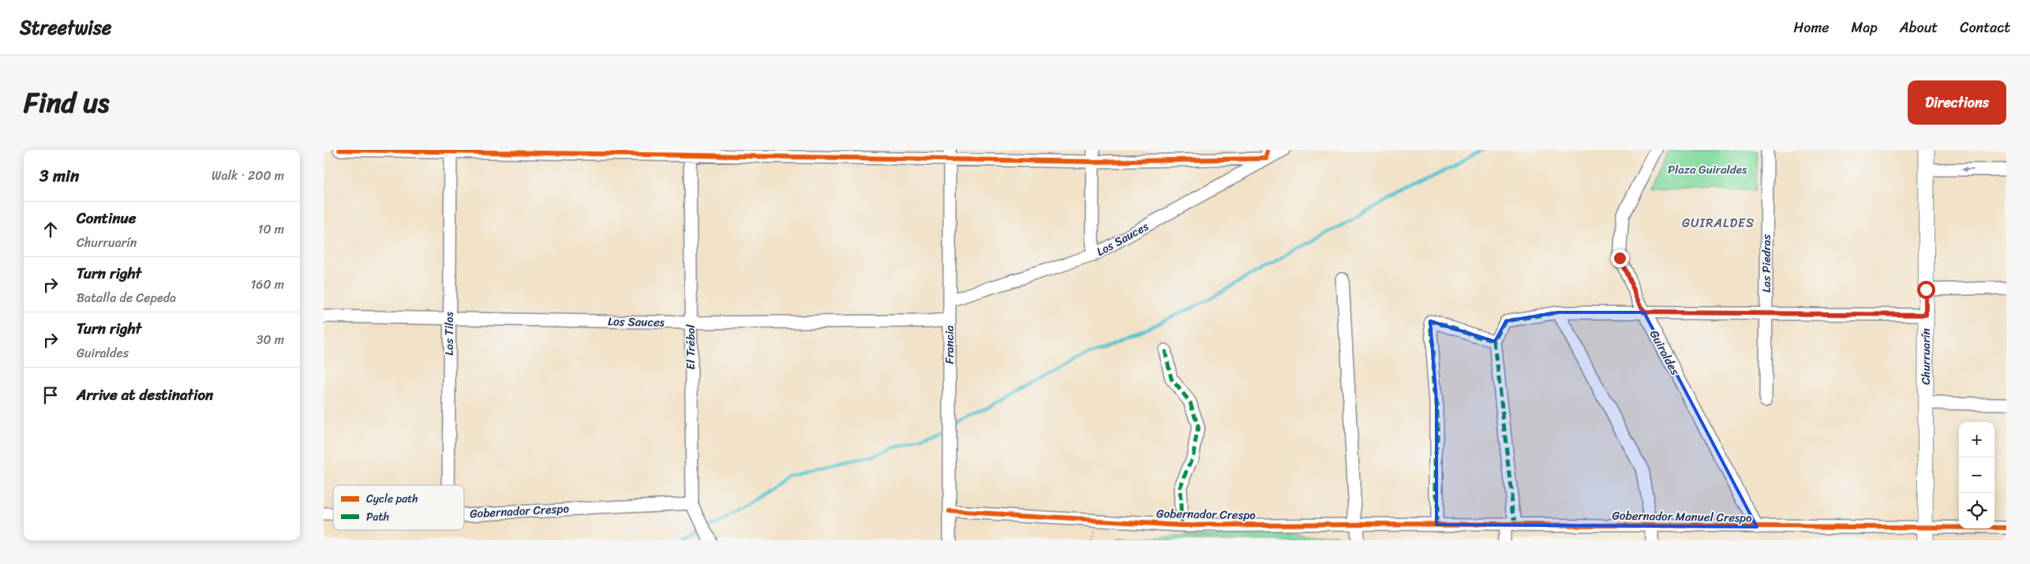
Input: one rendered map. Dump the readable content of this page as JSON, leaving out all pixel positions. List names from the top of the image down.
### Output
{
  "streets": {
    "main road": ["Churruarín"],
    "street": [
      "Los Sauces",
      "Las Piedras",
      "Los Tilos",
      "Francia",
      "El Trébol",
      "Guiraldes",
      "Gobernador Crespo",
      "Gobernador Manuel Crespo"
    ]
  },
  "crossings": [
    ["Los Sauces", "Los Tilos"],
    ["Los Sauces", "Francia"],
    ["Los Sauces", "El Trébol"],
    ["Francia", "Gobernador Crespo"],
    ["El Trébol", "Gobernador Crespo"],
    ["Guiraldes", "Gobernador Manuel Crespo"],
    ["Churruarín", "Gobernador Manuel Crespo"],
    ["Gobernador Crespo", "Gobernador Manuel Crespo"]
  ],
  "districts": ["GUIRALDES"],
  "parks": ["Plaza Guiraldes"],
  "legend": ["Cycle path", "Path"],
  "page": {
    "header": "Streetwise",
    "nav": [
      "Home",
      "Map",
      "About",
      "Contact"
    ],
    "title": "Find us",
    "buttons": "Directions",
    "heading": ["3 min", "Walk · 200 m"],
    "list": [
      ["Continue", "Churruarín", "10 m"],
      ["Turn right", "Batalla de Cepeda", "160 m"],
      ["Turn right", "Guiraldes", "30 m"],
      "Arrive at destination"
    ],
    "map_buttons": ["+", "−"]
  }
}
